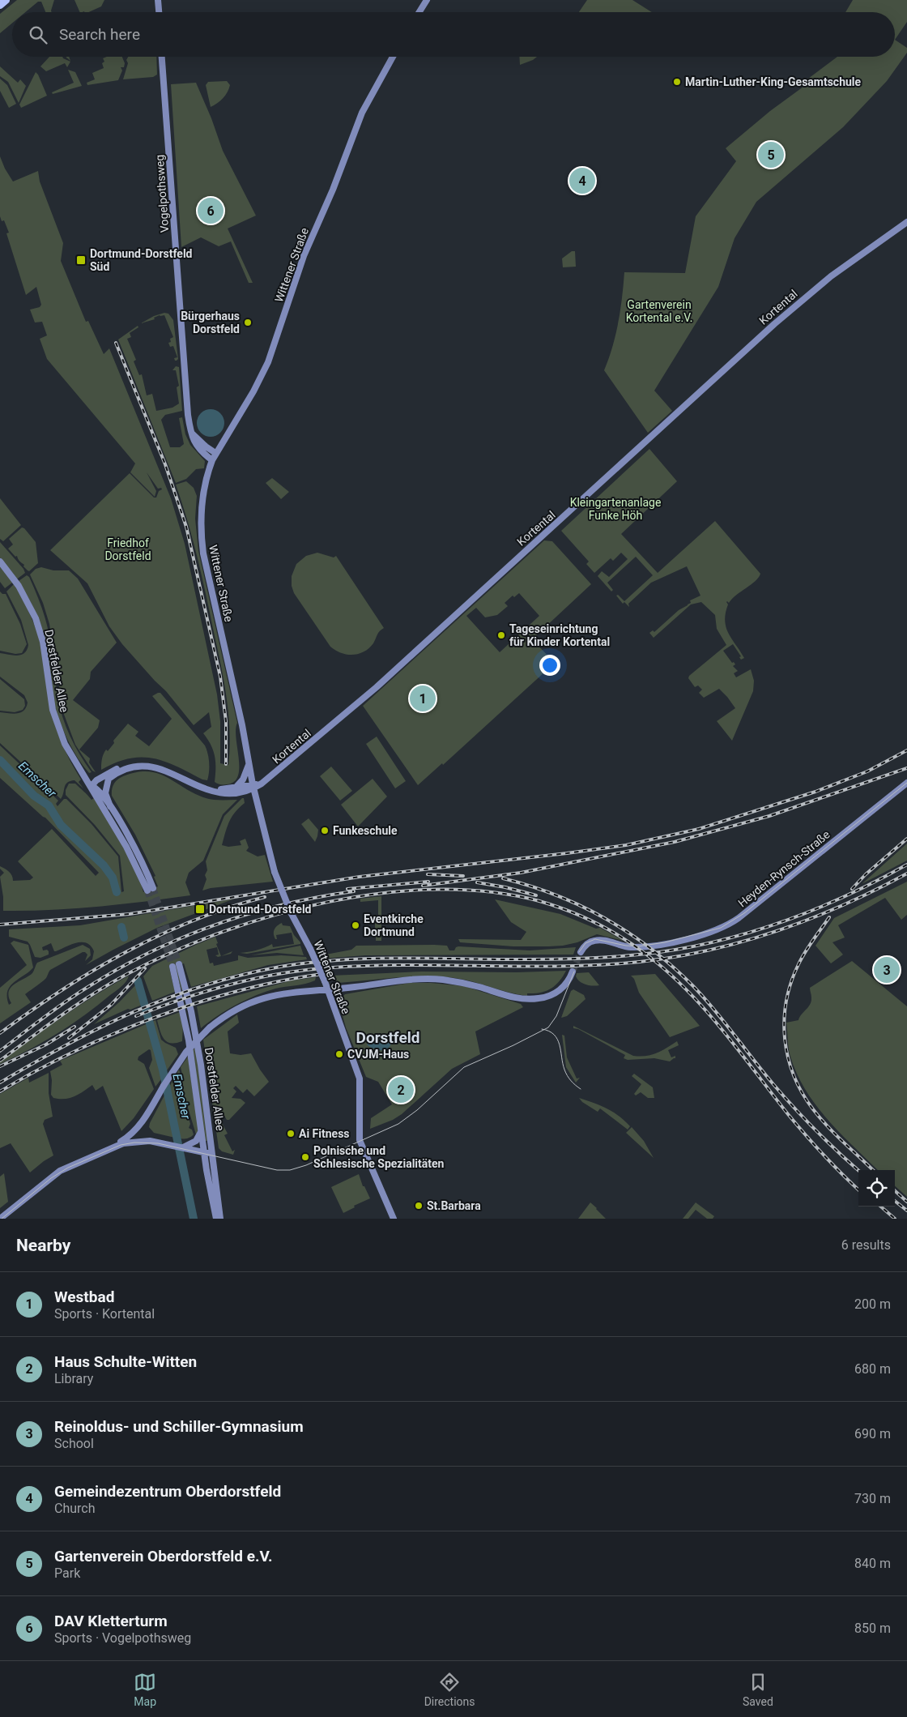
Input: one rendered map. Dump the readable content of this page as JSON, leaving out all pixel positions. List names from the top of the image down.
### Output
{
  "streets": {
    "main road": [
      "Vogelpothsweg",
      "Wittener Straße",
      "Kortental",
      "Dorstfelder Allee",
      "Heyden-Rynsch-Straße"
    ]
  },
  "crossings": [
    ["Vogelpothsweg", "Wittener Straße"],
    ["Wittener Straße", "Kortental"],
    ["Kortental", "Dorstfelder Allee"]
  ],
  "districts": ["Dorstfeld"],
  "water": ["Emscher"],
  "parks": ["Gartenverein Kortental e.V.", "Kleingartenanlage Funke Höh", "Friedhof Dorstfeld"],
  "places": {
    "other": [
      "Martin-Luther-King-Gesamtschule",
      "Bürgerhaus Dorstfeld",
      "Tageseinrichtung für Kinder Kortental",
      "Funkeschule",
      "Eventkirche Dortmund",
      "CVJM-Haus",
      "Ai Fitness",
      "Polnische und Schlesische Spezialitäten",
      "St.Barbara"
    ],
    "transit": ["Dortmund-Dorstfeld Süd", "Dortmund-Dorstfeld"]
  },
  "page": {
    "search": "Search here",
    "pins": [
      "5",
      "4",
      "6",
      "1",
      "3",
      "2"
    ],
    "heading": ["Nearby", "6 results"],
    "list": [
      {
        "mark": "1",
        "name": "Westbad",
        "note": "Sports · Kortental",
        "value": "200 m"
      },
      {
        "mark": "2",
        "name": "Haus Schulte-Witten",
        "note": "Library",
        "value": "680 m"
      },
      {
        "mark": "3",
        "name": "Reinoldus- und Schiller-Gymnasium",
        "note": "School",
        "value": "690 m"
      },
      {
        "mark": "4",
        "name": "Gemeindezentrum Oberdorstfeld",
        "note": "Church",
        "value": "730 m"
      },
      {
        "mark": "5",
        "name": "Gartenverein Oberdorstfeld e.V.",
        "note": "Park",
        "value": "840 m"
      },
      {
        "mark": "6",
        "name": "DAV Kletterturm",
        "note": "Sports · Vogelpothsweg",
        "value": "850 m"
      }
    ],
    "nav": ["Map", "Directions", "Saved"]
  }
}
